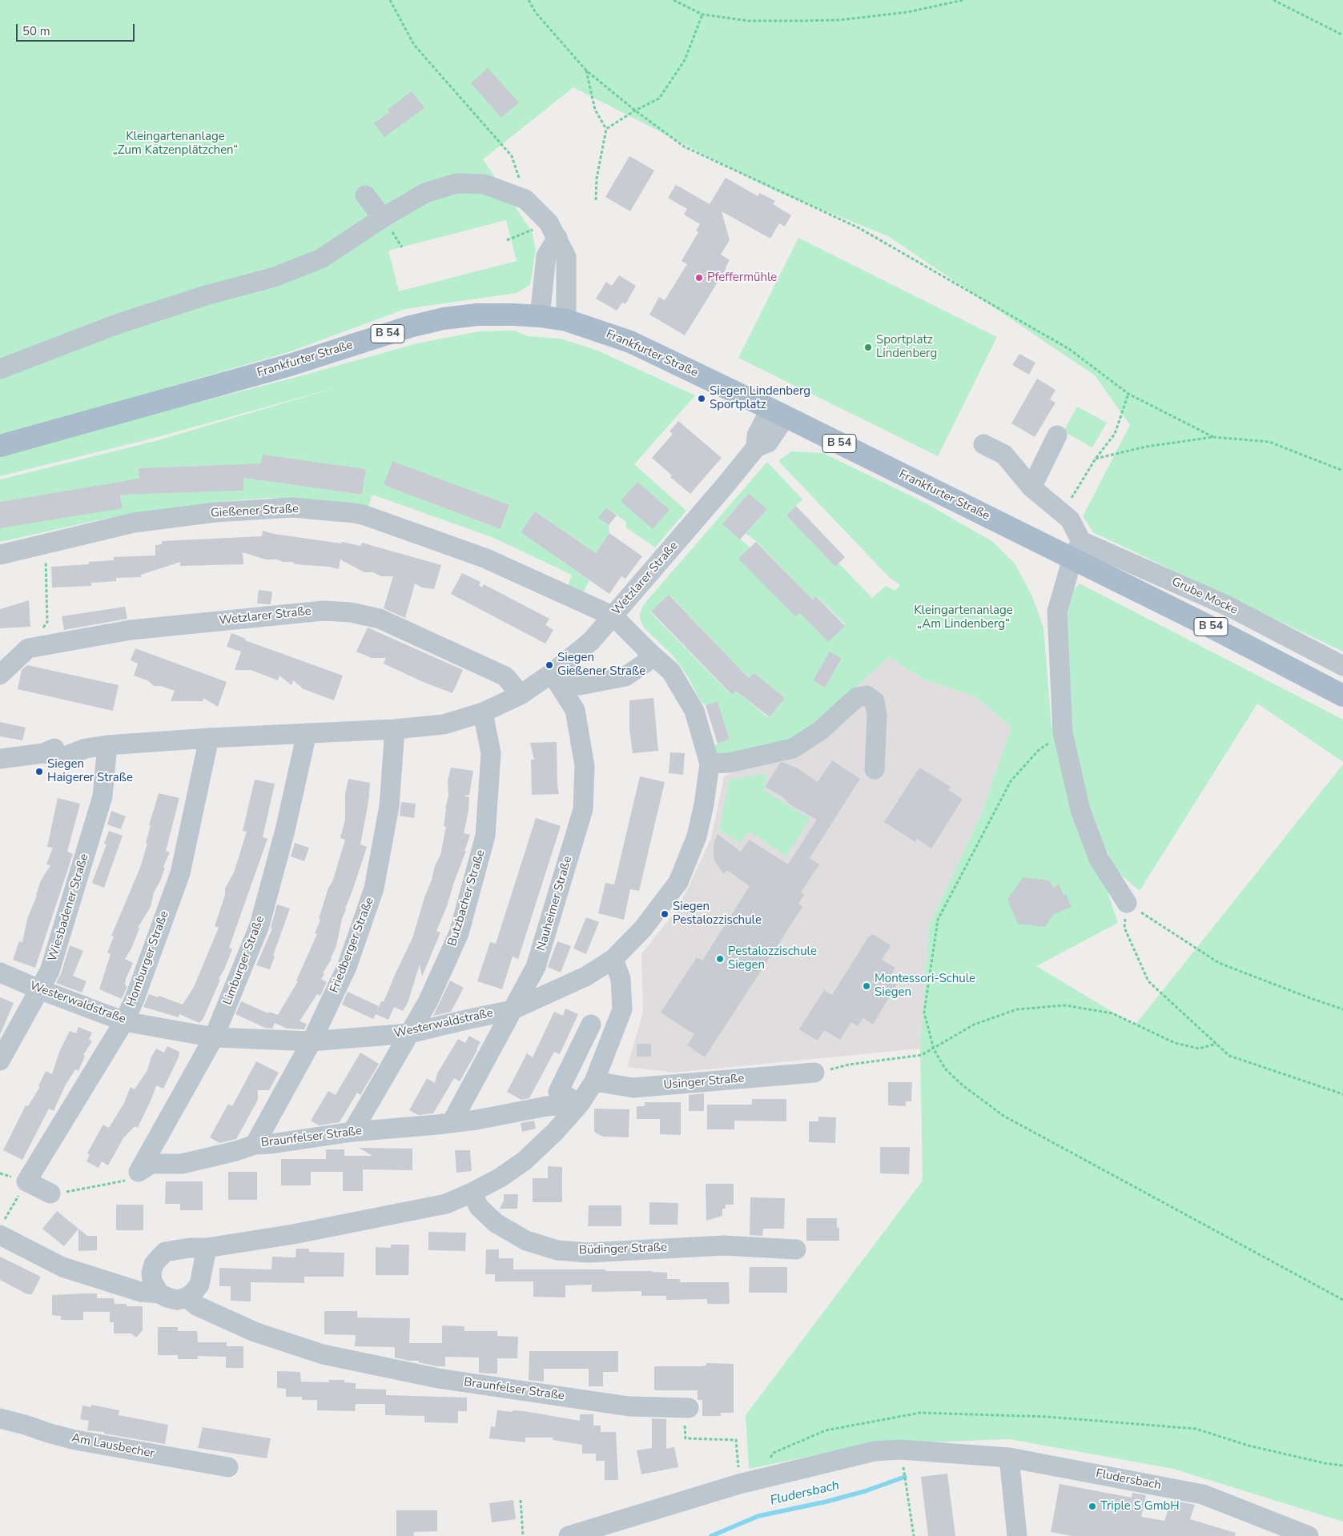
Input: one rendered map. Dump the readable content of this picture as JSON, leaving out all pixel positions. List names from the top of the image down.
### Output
{
  "streets": {
    "main road": ["B 54", "Frankfurter Straße"],
    "street": [
      "Gießener Straße",
      "Wetzlarer Straße",
      "Grube Mocke",
      "Butzbacher Straße",
      "Nauheimer Straße",
      "Wiesbadener Straße",
      "Friedberger Straße",
      "Homburger Straße",
      "Limburger Straße",
      "Westerwaldstraße",
      "Usinger Straße",
      "Braunfelser Straße",
      "Büdinger Straße",
      "Am Lausbecher",
      "Fludersbach"
    ]
  },
  "crossings": [
    ["Frankfurter Straße", "Wetzlarer Straße"],
    ["Frankfurter Straße", "Grube Mocke"],
    ["Gießener Straße", "Wetzlarer Straße"],
    ["Gießener Straße", "Westerwaldstraße"],
    ["Wetzlarer Straße", "Butzbacher Straße"],
    ["Wetzlarer Straße", "Nauheimer Straße"],
    ["Wetzlarer Straße", "Wiesbadener Straße"],
    ["Wetzlarer Straße", "Friedberger Straße"],
    ["Wetzlarer Straße", "Homburger Straße"],
    ["Wetzlarer Straße", "Limburger Straße"],
    ["Wetzlarer Straße", "Westerwaldstraße"],
    ["Butzbacher Straße", "Westerwaldstraße"],
    ["Butzbacher Straße", "Braunfelser Straße"],
    ["Nauheimer Straße", "Westerwaldstraße"],
    ["Nauheimer Straße", "Braunfelser Straße"],
    ["Wiesbadener Straße", "Westerwaldstraße"],
    ["Friedberger Straße", "Westerwaldstraße"],
    ["Friedberger Straße", "Braunfelser Straße"],
    ["Homburger Straße", "Westerwaldstraße"],
    ["Limburger Straße", "Westerwaldstraße"],
    ["Limburger Straße", "Braunfelser Straße"]
  ],
  "water": ["Fludersbach"],
  "parks": ["Kleingartenanlage „Zum Katzenplätzchen“", "Kleingartenanlage „Am Lindenberg“"],
  "places": [
    "Pfeffermühle",
    "Sportplatz Lindenberg",
    "Siegen Lindenberg Sportplatz",
    "Siegen Gießener Straße",
    "Siegen Haigerer Straße",
    "Siegen Pestalozzischule",
    "Pestalozzischule Siegen",
    "Montessori-Schule Siegen",
    "Triple S GmbH"
  ],
  "scale_bar": "50 m"
}
